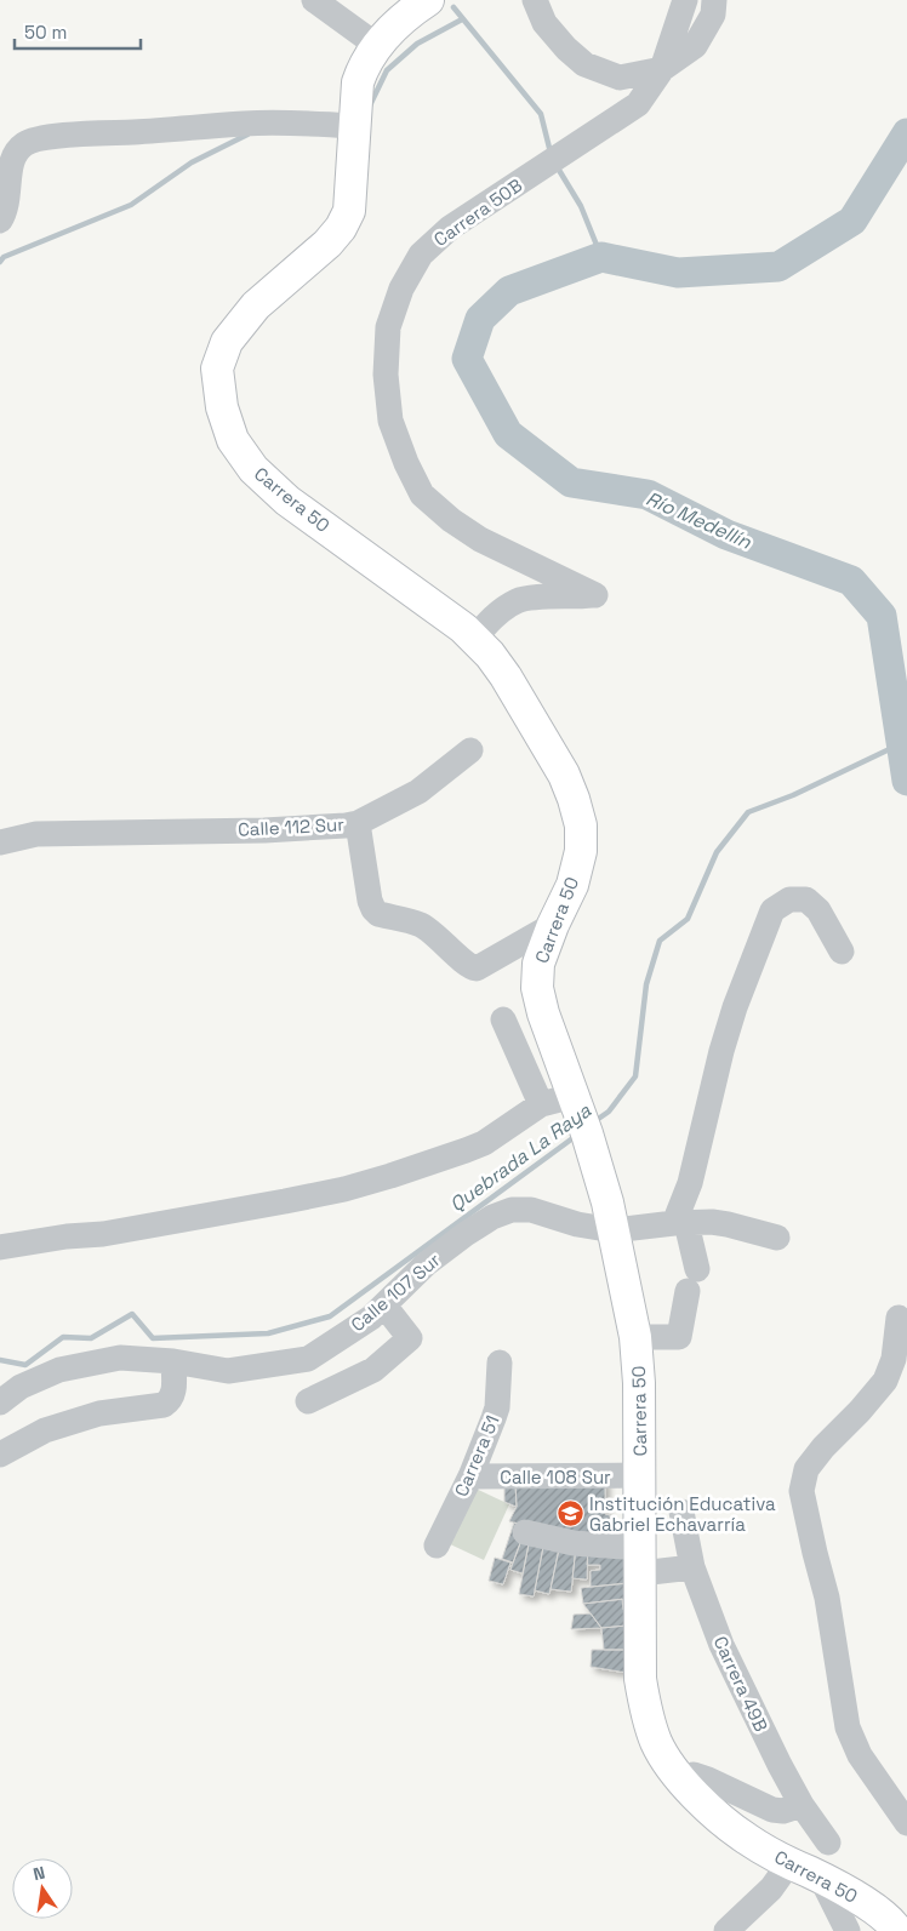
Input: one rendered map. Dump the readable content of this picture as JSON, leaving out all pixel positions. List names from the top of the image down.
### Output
{
  "streets": {
    "main road": ["Carrera 50"],
    "street": [
      "Carrera 50B",
      "Calle 112 Sur",
      "Calle 107 Sur",
      "Carrera 51",
      "Calle 108 Sur",
      "Carrera 49B"
    ]
  },
  "crossings": [
    ["Carrera 50B", "Carrera 50"],
    ["Carrera 50", "Calle 112 Sur"],
    ["Carrera 50", "Calle 107 Sur"],
    ["Carrera 50", "Calle 108 Sur"],
    ["Carrera 51", "Calle 108 Sur"]
  ],
  "water": ["Río Medellín", "Quebrada La Raya"],
  "places": {
    "school or university": ["Institución Educativa Gabriel Echavarría"]
  },
  "scale_bar": "50 m",
  "north": "top"
}
